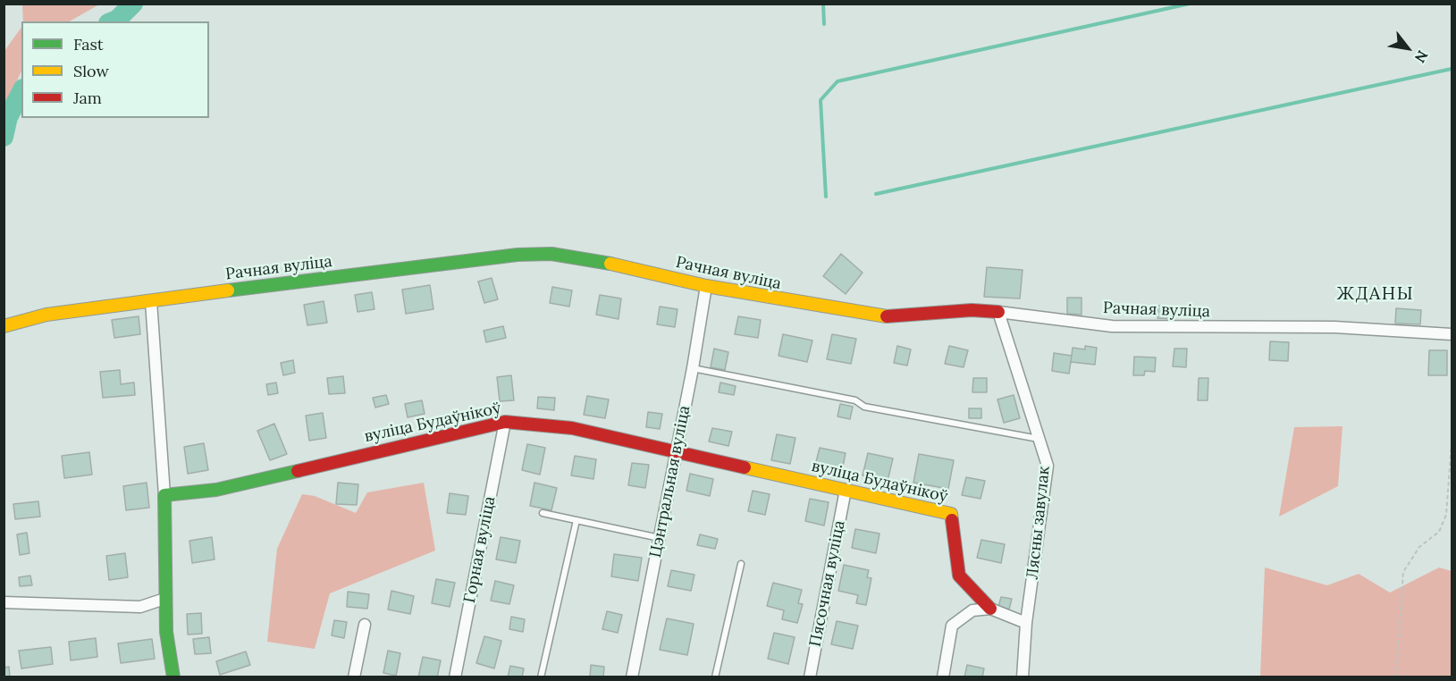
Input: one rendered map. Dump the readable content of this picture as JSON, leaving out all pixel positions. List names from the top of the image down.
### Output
{
  "streets": {
    "street": [
      "Рачная вуліца",
      "вуліца Будаўнікоў",
      "Цэнтральная вуліца",
      "Лясны завулак",
      "Горная вуліца",
      "Пясочная вуліца"
    ]
  },
  "crossings": [
    ["Рачная вуліца", "Цэнтральная вуліца"],
    ["Рачная вуліца", "Лясны завулак"],
    ["вуліца Будаўнікоў", "Цэнтральная вуліца"],
    ["вуліца Будаўнікоў", "Горная вуліца"],
    ["вуліца Будаўнікоў", "Пясочная вуліца"]
  ],
  "districts": ["ЖДАНЫ"],
  "legend": ["Fast", "Slow", "Jam"],
  "north": "bottom right"
}
